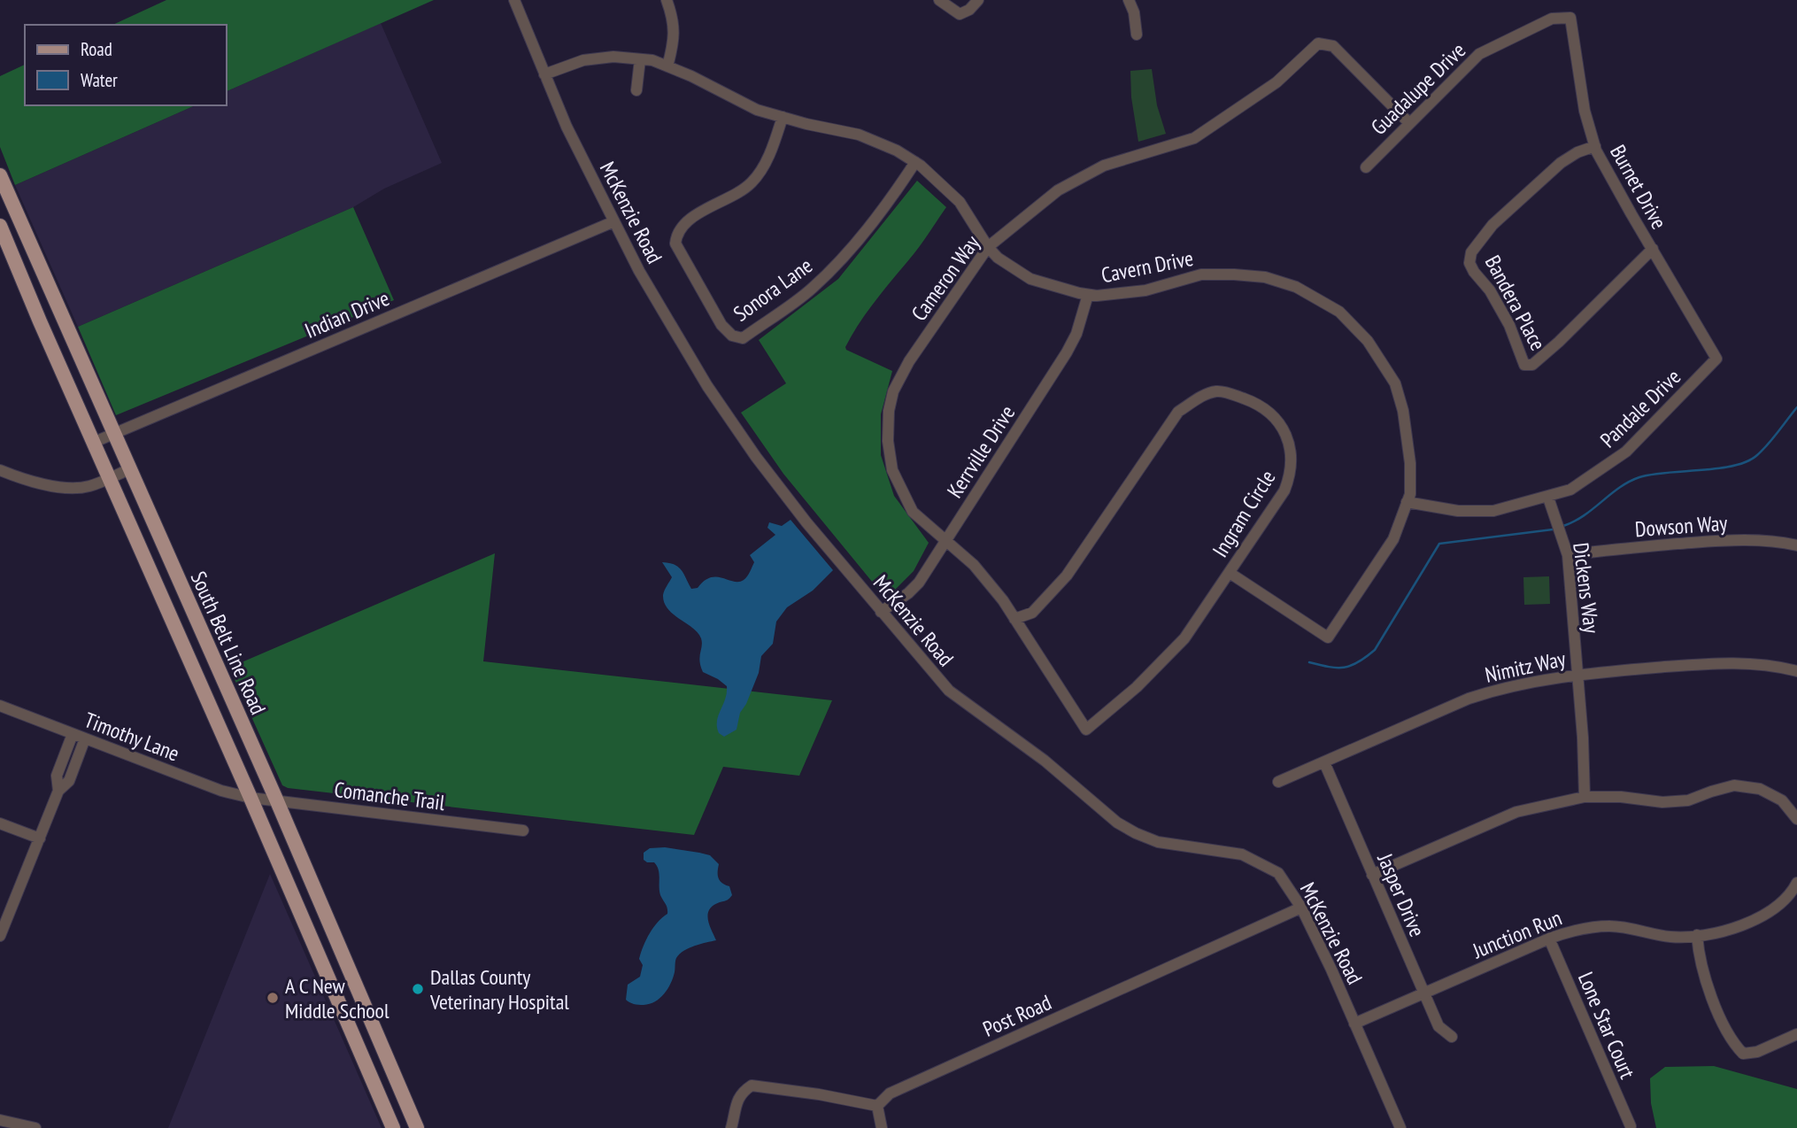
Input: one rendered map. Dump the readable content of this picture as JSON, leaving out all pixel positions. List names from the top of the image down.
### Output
{
  "streets": {
    "main road": ["South Belt Line Road"],
    "street": [
      "Guadalupe Drive",
      "Burnet Drive",
      "McKenzie Road",
      "Cavern Drive",
      "Cameron Way",
      "Sonora Lane",
      "Bandera Place",
      "Indian Drive",
      "Pandale Drive",
      "Kerrville Drive",
      "Ingram Circle",
      "Dowson Way",
      "Dickens Way",
      "Nimitz Way",
      "Timothy Lane",
      "Comanche Trail",
      "Jasper Drive",
      "Junction Run",
      "Post Road",
      "Lone Star Court"
    ]
  },
  "crossings": [
    ["Guadalupe Drive", "Burnet Drive"],
    ["Guadalupe Drive", "Cameron Way"],
    ["Burnet Drive", "Bandera Place"],
    ["Burnet Drive", "Pandale Drive"],
    ["McKenzie Road", "Cavern Drive"],
    ["McKenzie Road", "Indian Drive"],
    ["McKenzie Road", "Kerrville Drive"],
    ["McKenzie Road", "Junction Run"],
    ["McKenzie Road", "Post Road"],
    ["Cavern Drive", "Cameron Way"],
    ["Cavern Drive", "Sonora Lane"],
    ["Cavern Drive", "Pandale Drive"],
    ["Cavern Drive", "Kerrville Drive"],
    ["Cavern Drive", "Ingram Circle"],
    ["Cameron Way", "Kerrville Drive"],
    ["Cameron Way", "Ingram Circle"],
    ["Indian Drive", "South Belt Line Road"],
    ["Pandale Drive", "Dickens Way"],
    ["Dowson Way", "Dickens Way"],
    ["Dickens Way", "Nimitz Way"],
    ["South Belt Line Road", "Timothy Lane"],
    ["South Belt Line Road", "Comanche Trail"],
    ["Nimitz Way", "Jasper Drive"],
    ["Timothy Lane", "Comanche Trail"],
    ["Jasper Drive", "Junction Run"],
    ["Junction Run", "Lone Star Court"]
  ],
  "places": ["Dallas County Veterinary Hospital", "A C New Middle School"],
  "legend": ["Road", "Water"]
}
